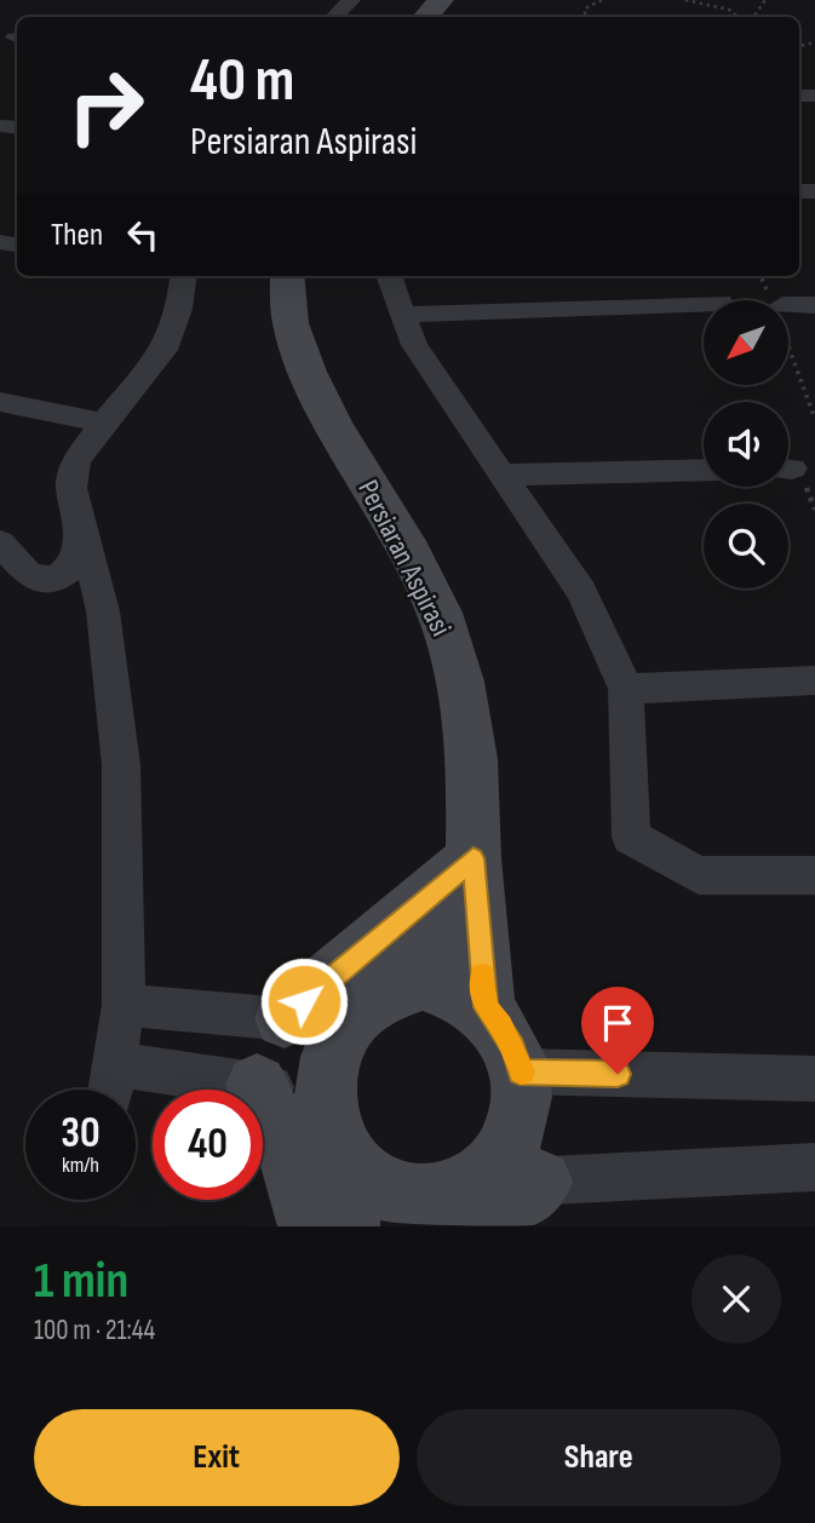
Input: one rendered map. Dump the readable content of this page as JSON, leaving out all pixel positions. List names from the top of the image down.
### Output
{
  "streets": {
    "street": ["Persiaran Aspirasi"]
  },
  "north": "bottom left",
  "page": {
    "turn": ["40 m", "Persiaran Aspirasi"],
    "then": "Then",
    "speed": "30 km/h",
    "limit": "40",
    "heading": ["1 min", "100 m · 21:44"],
    "buttons": ["Exit", "Share"]
  }
}
